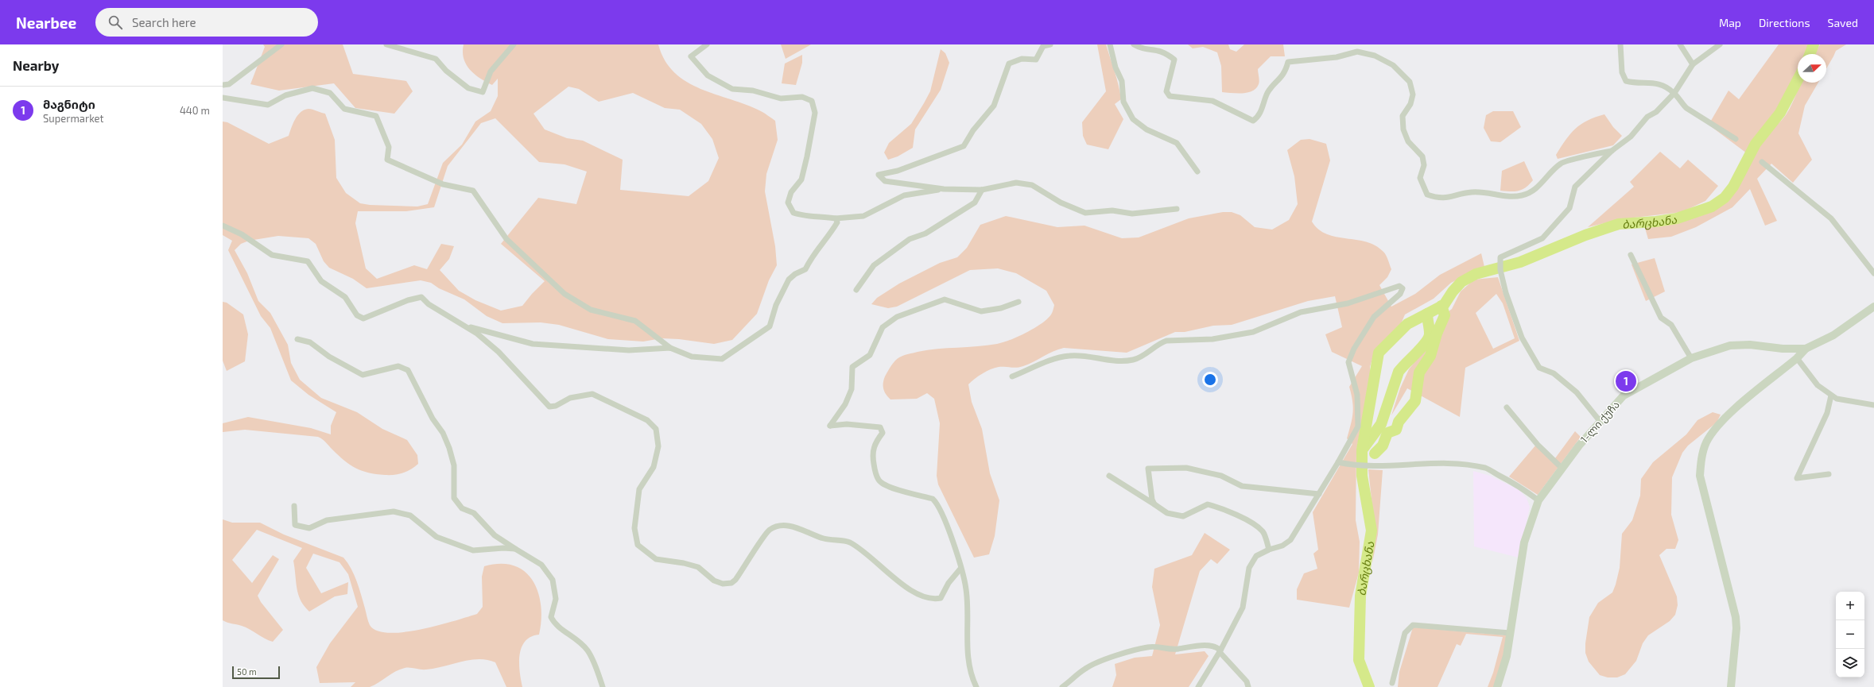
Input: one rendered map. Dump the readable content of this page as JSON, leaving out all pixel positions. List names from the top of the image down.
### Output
{
  "streets": {
    "street": ["1-ლი ქუჩა"]
  },
  "water": ["ბარცხანა"],
  "scale_bar": "50 m",
  "north": "right",
  "page": {
    "header": "Nearbee",
    "search": "Search here",
    "nav": ["Map", "Directions", "Saved"],
    "heading": "Nearby",
    "list": [
      {
        "mark": "1",
        "name": "მაგნიტი",
        "note": "Supermarket",
        "value": "440 m"
      }
    ],
    "pins": "1",
    "map_buttons": ["+", "−"],
    "scale": "50 m"
  }
}
